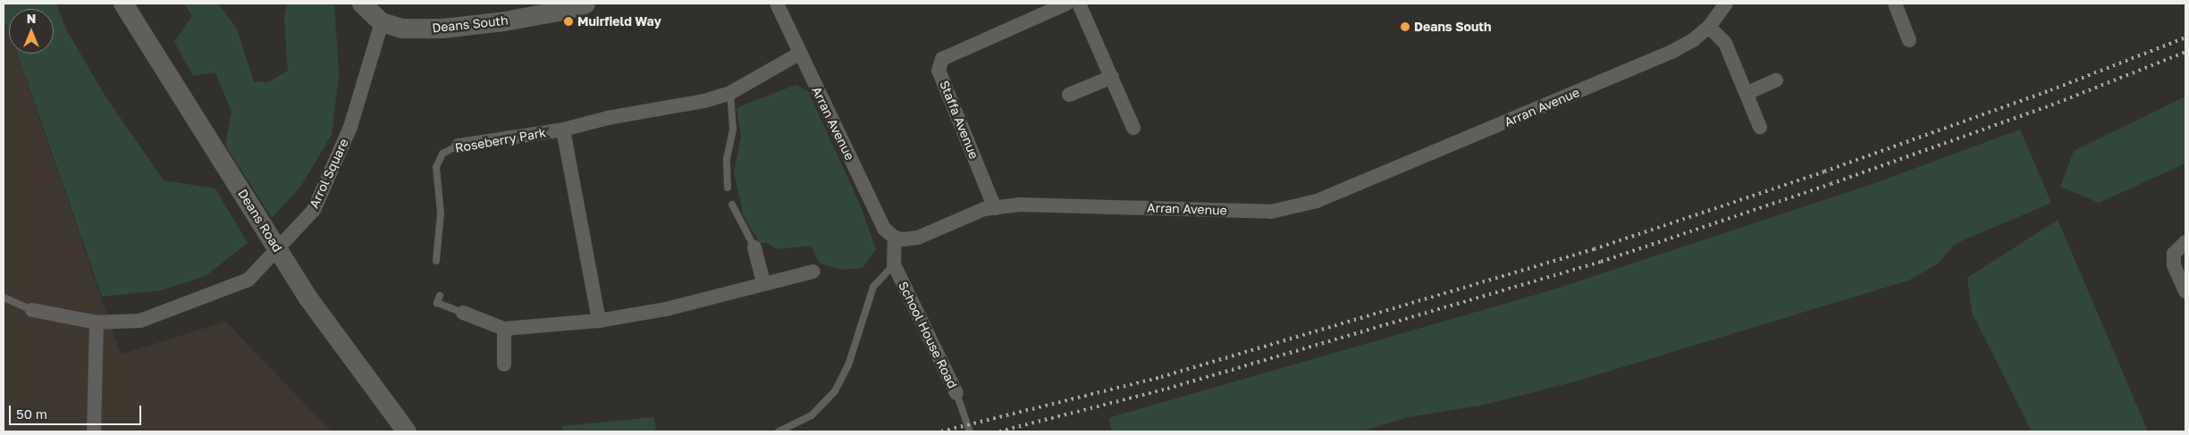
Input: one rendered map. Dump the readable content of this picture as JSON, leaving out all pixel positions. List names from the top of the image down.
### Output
{
  "streets": {
    "street": [
      "Deans South",
      "Arran Avenue",
      "Staffa Avenue",
      "Roseberry Park",
      "Arrol Square",
      "Deans Road",
      "School House Road"
    ]
  },
  "crossings": [
    ["Deans South", "Arrol Square"],
    ["Arran Avenue", "Staffa Avenue"],
    ["Arran Avenue", "Roseberry Park"],
    ["Arran Avenue", "School House Road"]
  ],
  "places": ["Muirfield Way", "Deans South"],
  "scale_bar": "50 m",
  "north": "top"
}
